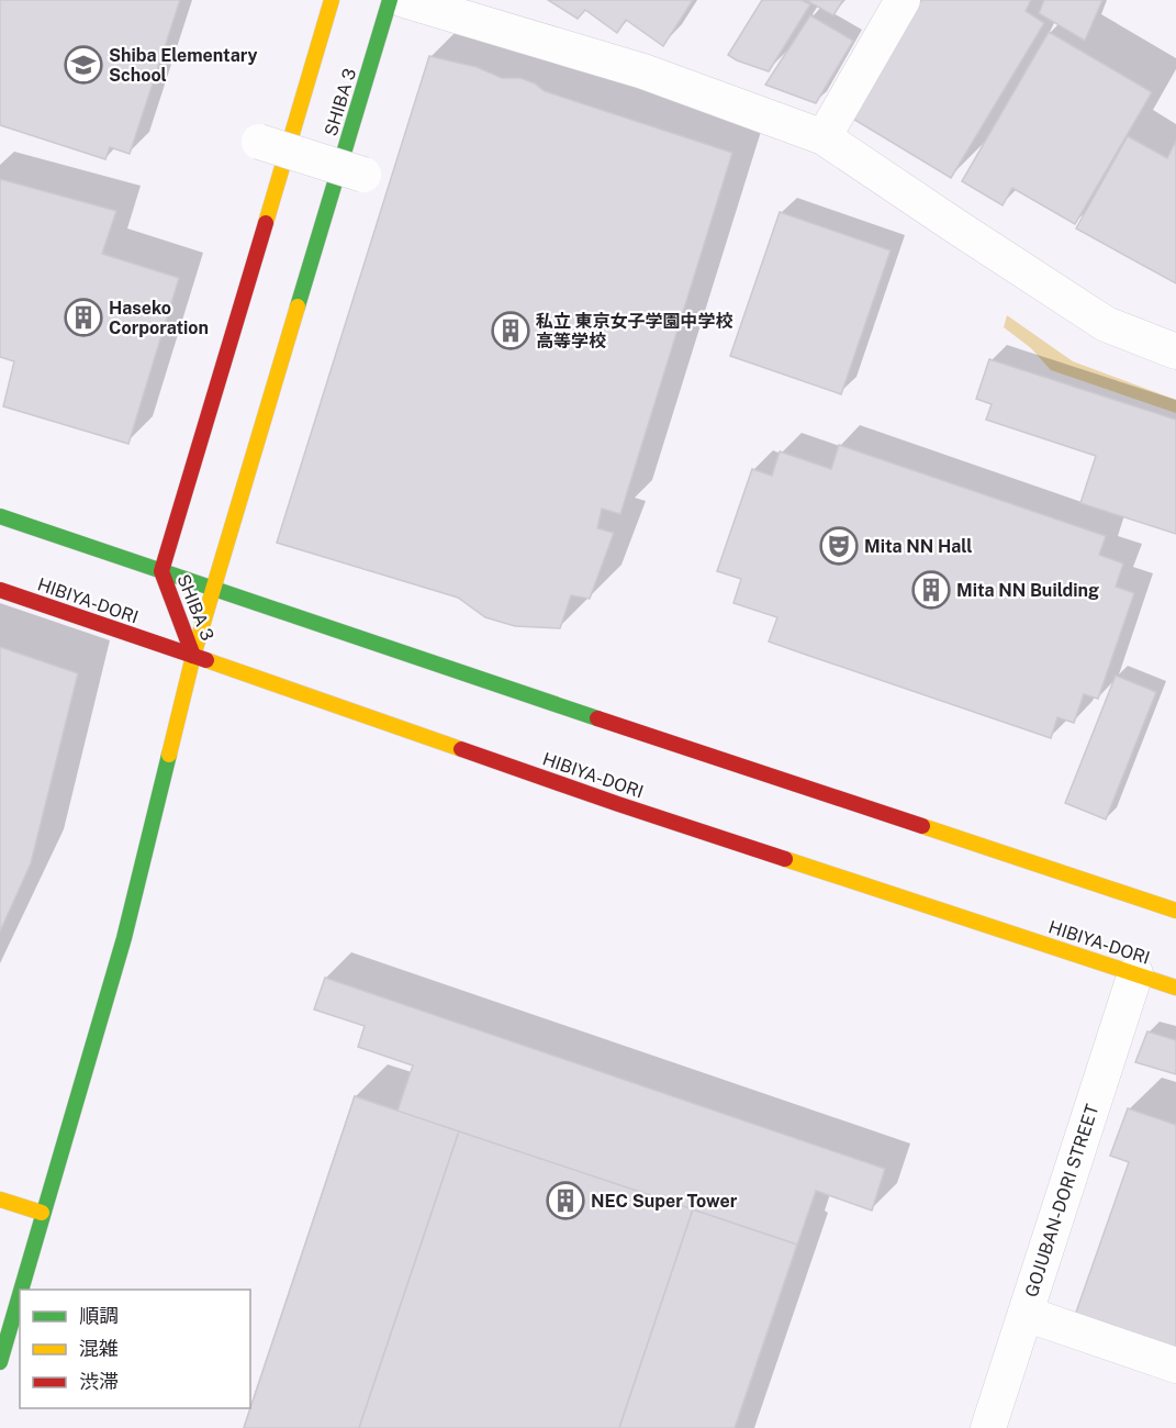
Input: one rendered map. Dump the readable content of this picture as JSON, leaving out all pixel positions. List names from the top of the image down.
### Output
{
  "streets": {
    "main road": ["SHIBA 3", "HIBIYA-DORI"],
    "street": ["GOJUBAN-DORI STREET"]
  },
  "crossings": [
    ["SHIBA 3", "HIBIYA-DORI"],
    ["HIBIYA-DORI", "GOJUBAN-DORI STREET"]
  ],
  "places": {
    "school or university": ["Shiba Elementary School"],
    "building": [
      "Haseko Corporation",
      "私立 東京女子学園中学校 高等学校",
      "Mita NN Building",
      "NEC Super Tower"
    ],
    "theatre": ["Mita NN Hall"]
  },
  "legend": ["順調", "混雑", "渋滞"]
}
